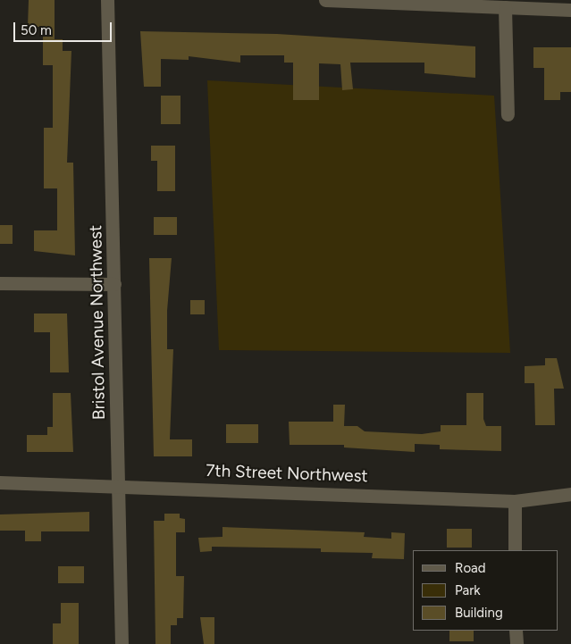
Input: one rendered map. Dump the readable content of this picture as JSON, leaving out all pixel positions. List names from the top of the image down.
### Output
{
  "streets": {
    "street": ["Bristol Avenue Northwest", "7th Street Northwest"]
  },
  "crossings": [
    ["Bristol Avenue Northwest", "7th Street Northwest"]
  ],
  "legend": ["Road", "Park", "Building"],
  "scale_bar": "50 m"
}
